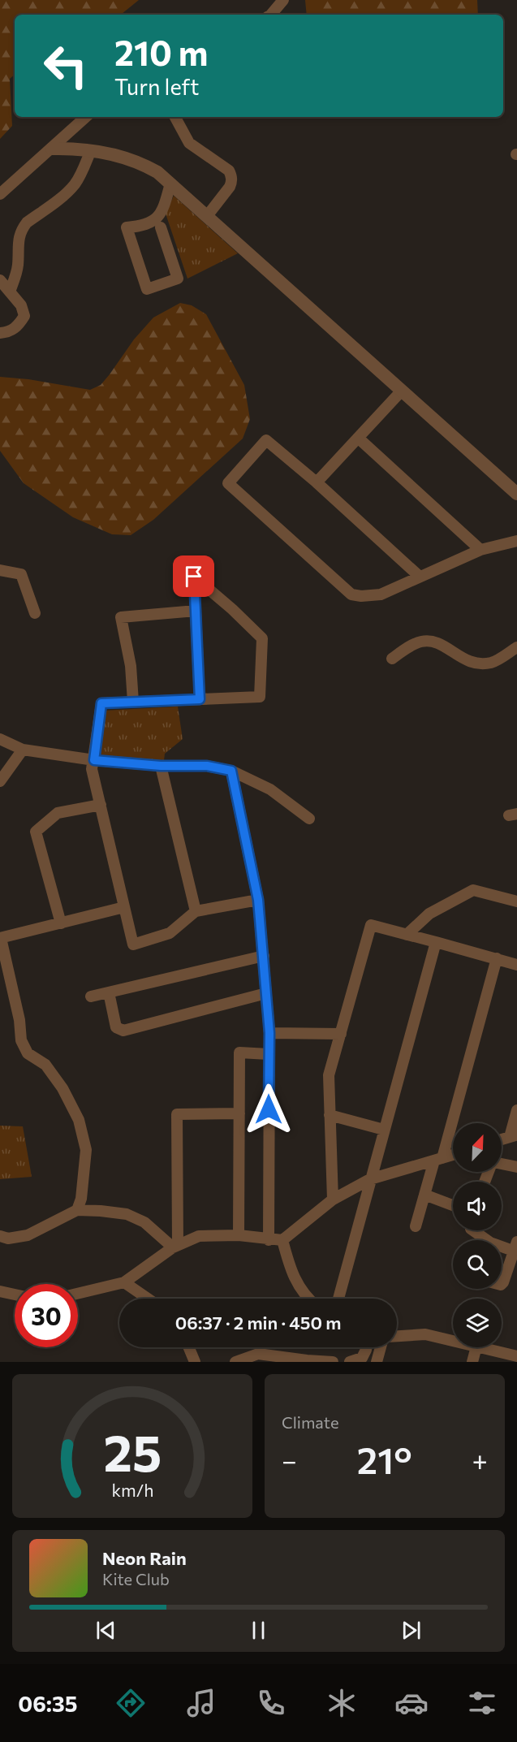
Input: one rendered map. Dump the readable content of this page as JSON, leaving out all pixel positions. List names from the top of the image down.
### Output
{
  "north": "top right",
  "page": {
    "turn": ["210 m", "Turn left"],
    "limit": "30",
    "trip": "06:37 · 2 min · 450 m",
    "tile": "Climate",
    "heat": ["−", "21°", "+"],
    "song": ["Neon Rain", "Kite Club"],
    "tabs": "06:35",
    "gauge": ["25", "km/h"]
  }
}
